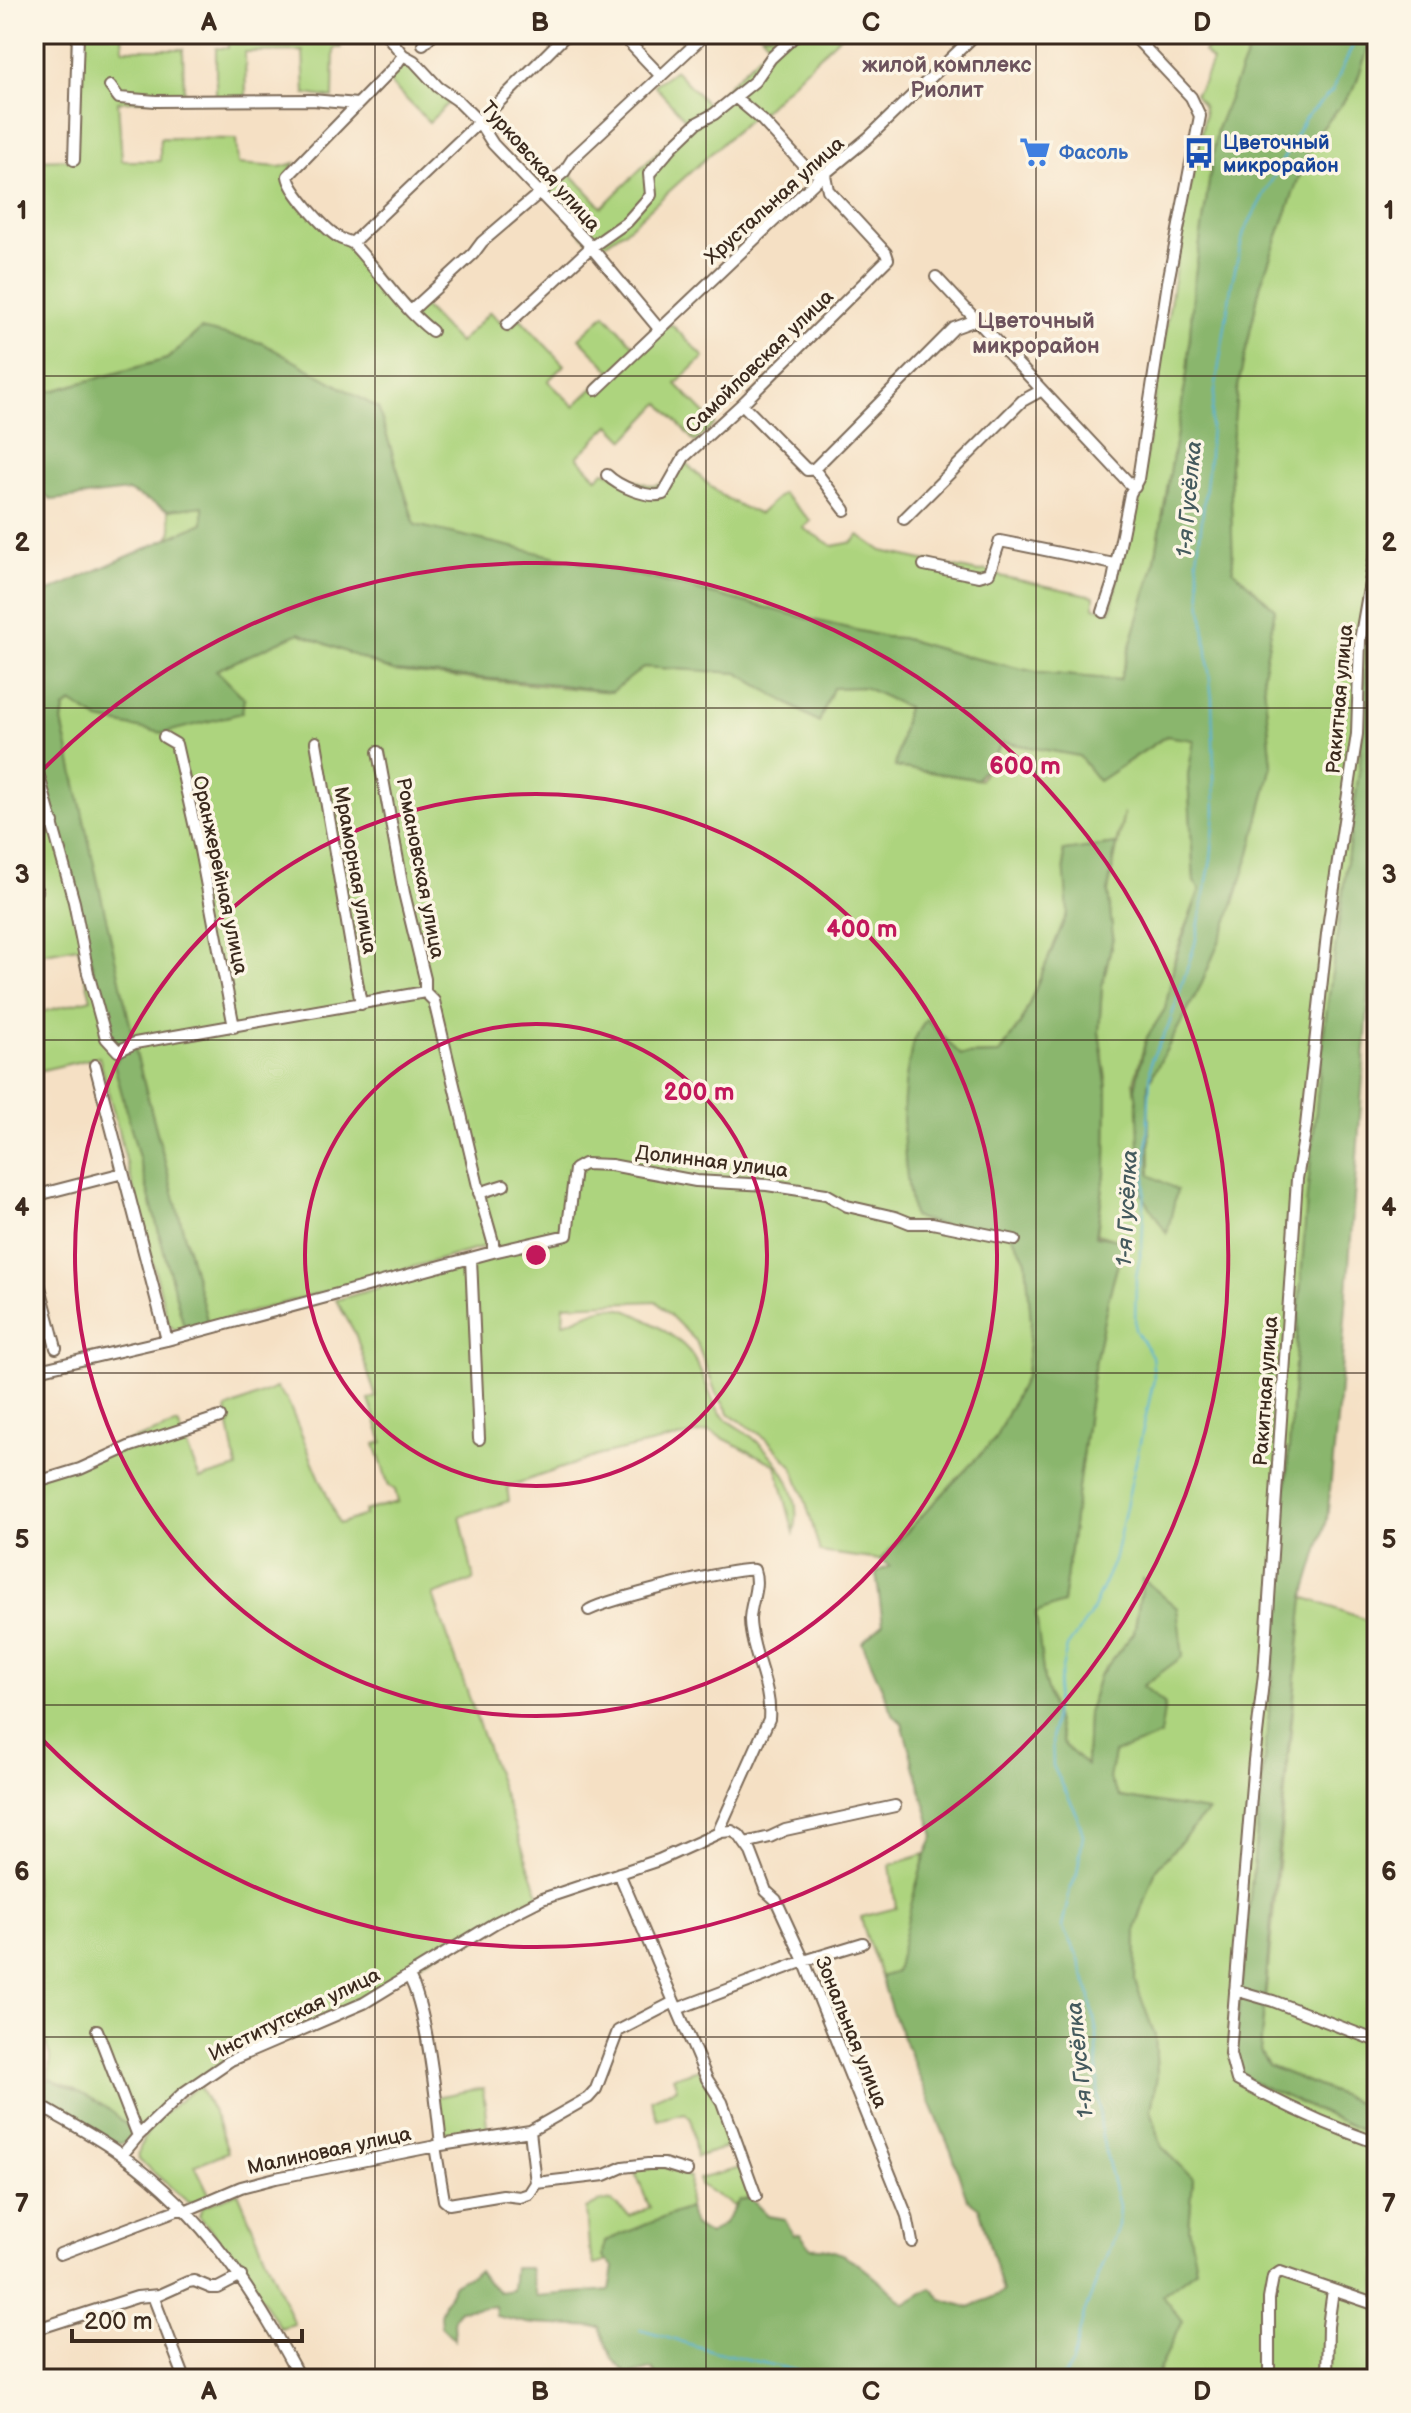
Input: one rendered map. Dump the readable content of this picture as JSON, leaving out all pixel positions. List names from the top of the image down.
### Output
{
  "streets": {
    "street": [
      "Турковская улица",
      "Хрустальная улица",
      "Самойловская улица",
      "Ракитная улица",
      "Романовская улица",
      "Мраморная улица",
      "Оранжерейная улица",
      "Долинная улица",
      "Институтская улица",
      "Зональная улица",
      "Малиновая улица"
    ]
  },
  "crossings": [
    ["Турковская улица", "Хрустальная улица"],
    ["Хрустальная улица", "Самойловская улица"],
    ["Романовская улица", "Долинная улица"],
    ["Зональная улица", "Малиновая улица"]
  ],
  "districts": ["жилой комплекс Риолит", "Цветочный микрорайон"],
  "water": ["1-я Гусёлка"],
  "places": {
    "supermarket": ["Фасоль"],
    "bus stop": ["Цветочный микрорайон"]
  },
  "scale_bar": "200 m",
  "grid": {
    "columns": [
      "A",
      "B",
      "C",
      "D"
    ],
    "rows": [
      "1",
      "2",
      "3",
      "4",
      "5",
      "6",
      "7"
    ]
  },
  "rings": ["600 m", "400 m", "200 m"]
}
